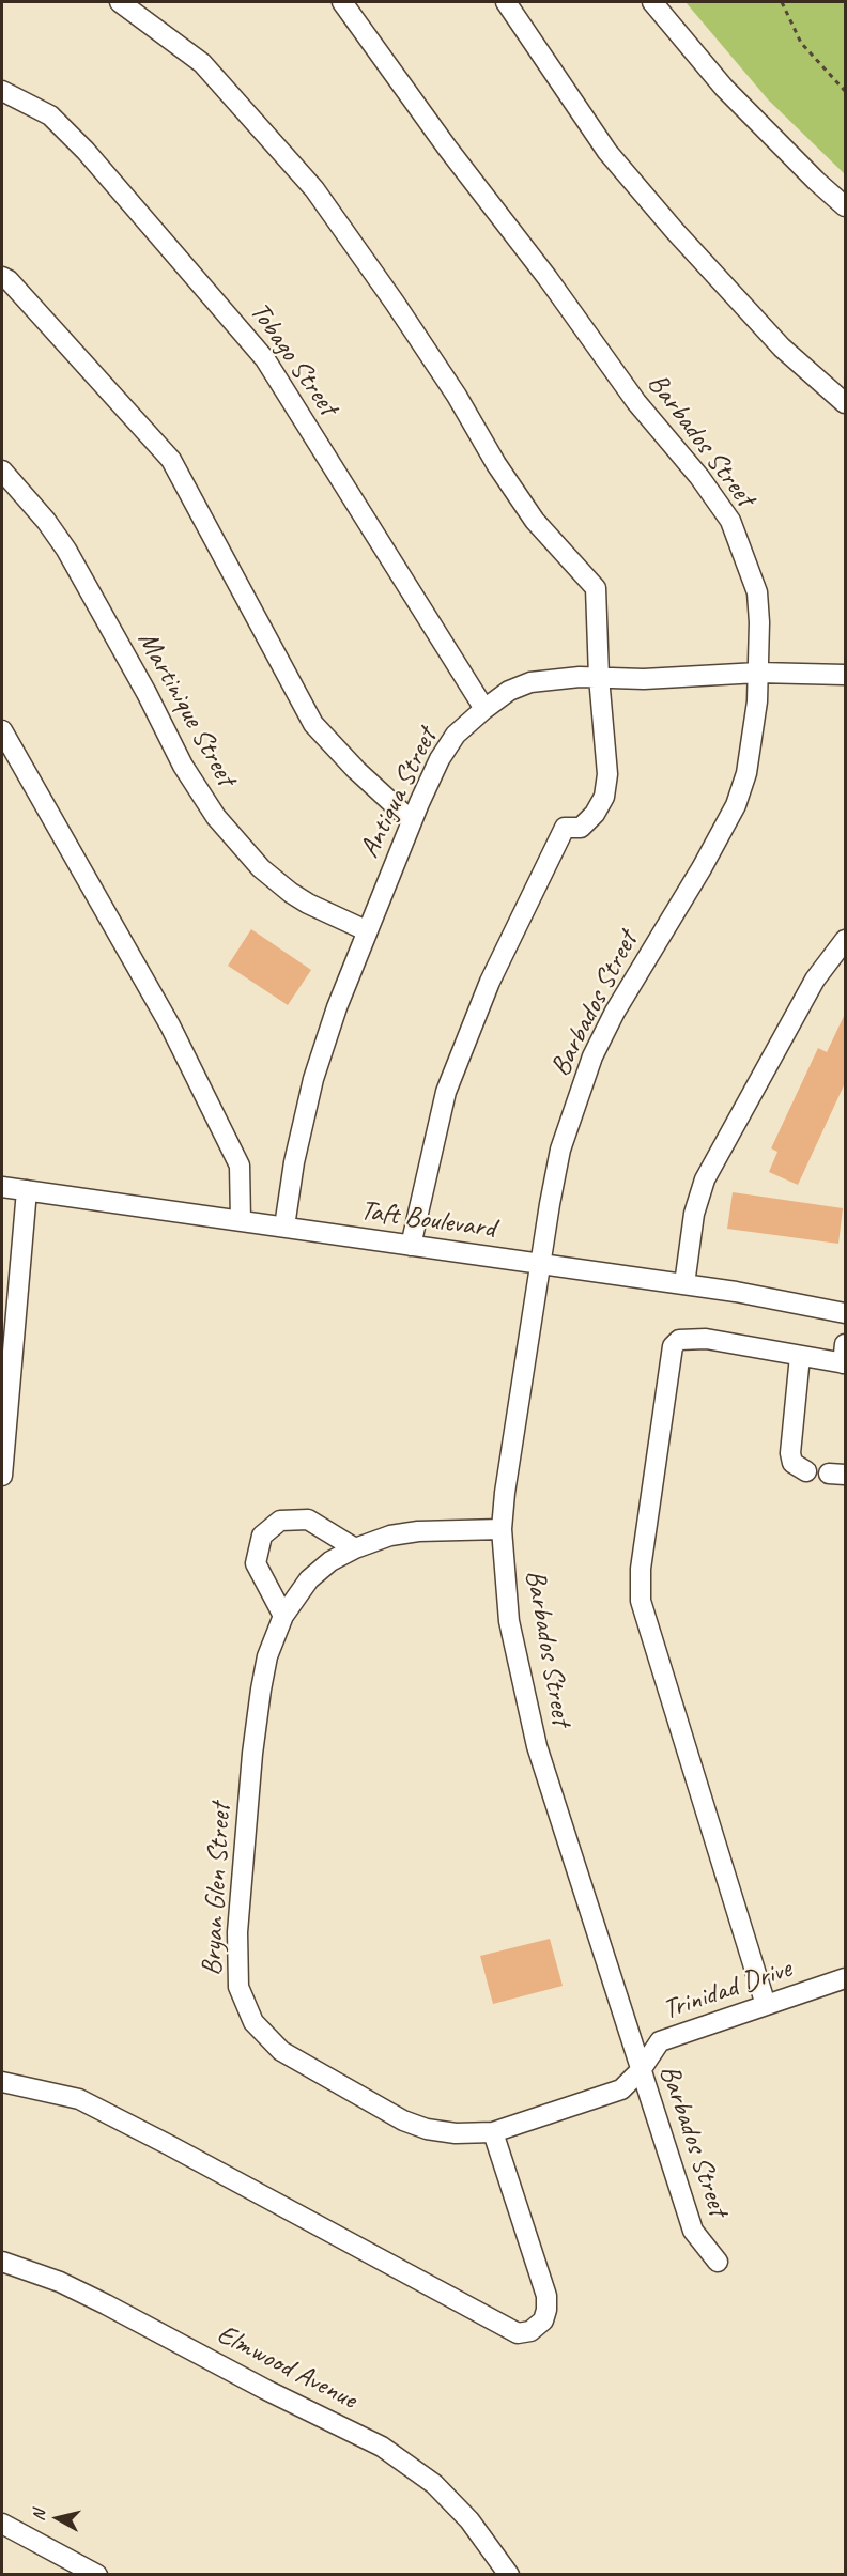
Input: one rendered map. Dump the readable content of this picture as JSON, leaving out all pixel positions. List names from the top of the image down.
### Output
{
  "streets": {
    "street": [
      "Tobago Street",
      "Barbados Street",
      "Martinique Street",
      "Antigua Street",
      "Taft Boulevard",
      "Bryan Glen Street",
      "Trinidad Drive",
      "Elmwood Avenue"
    ]
  },
  "crossings": [
    ["Tobago Street", "Antigua Street"],
    ["Barbados Street", "Antigua Street"],
    ["Barbados Street", "Taft Boulevard"],
    ["Barbados Street", "Bryan Glen Street"],
    ["Barbados Street", "Trinidad Drive"],
    ["Martinique Street", "Antigua Street"],
    ["Antigua Street", "Taft Boulevard"],
    ["Bryan Glen Street", "Trinidad Drive"]
  ],
  "north": "left"
}
